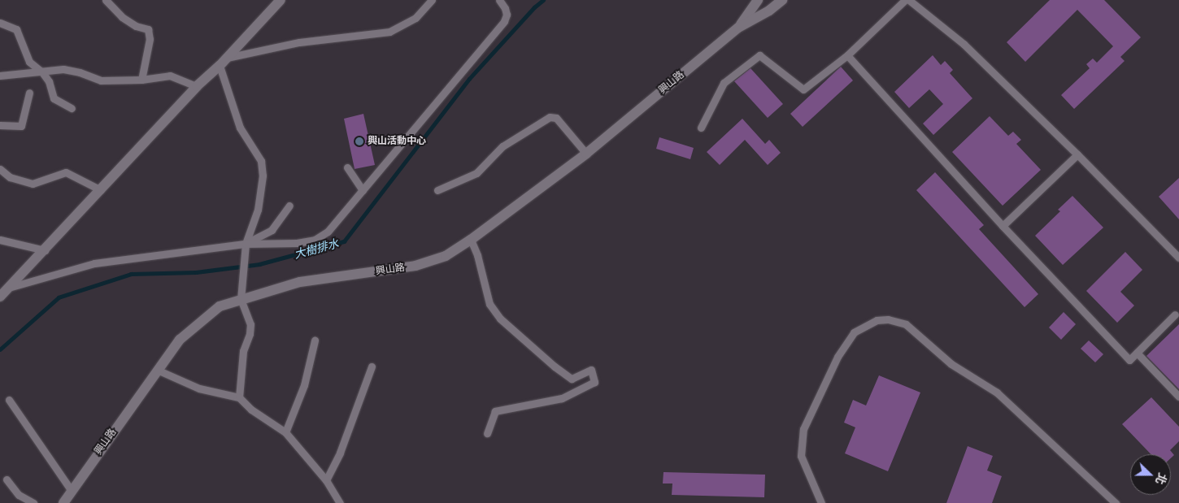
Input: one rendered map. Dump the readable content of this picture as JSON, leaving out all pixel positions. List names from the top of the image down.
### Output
{
  "streets": {
    "main road": ["興山路"]
  },
  "water": ["大樹排水"],
  "places": ["興山活動中心"],
  "north": "right"
}
